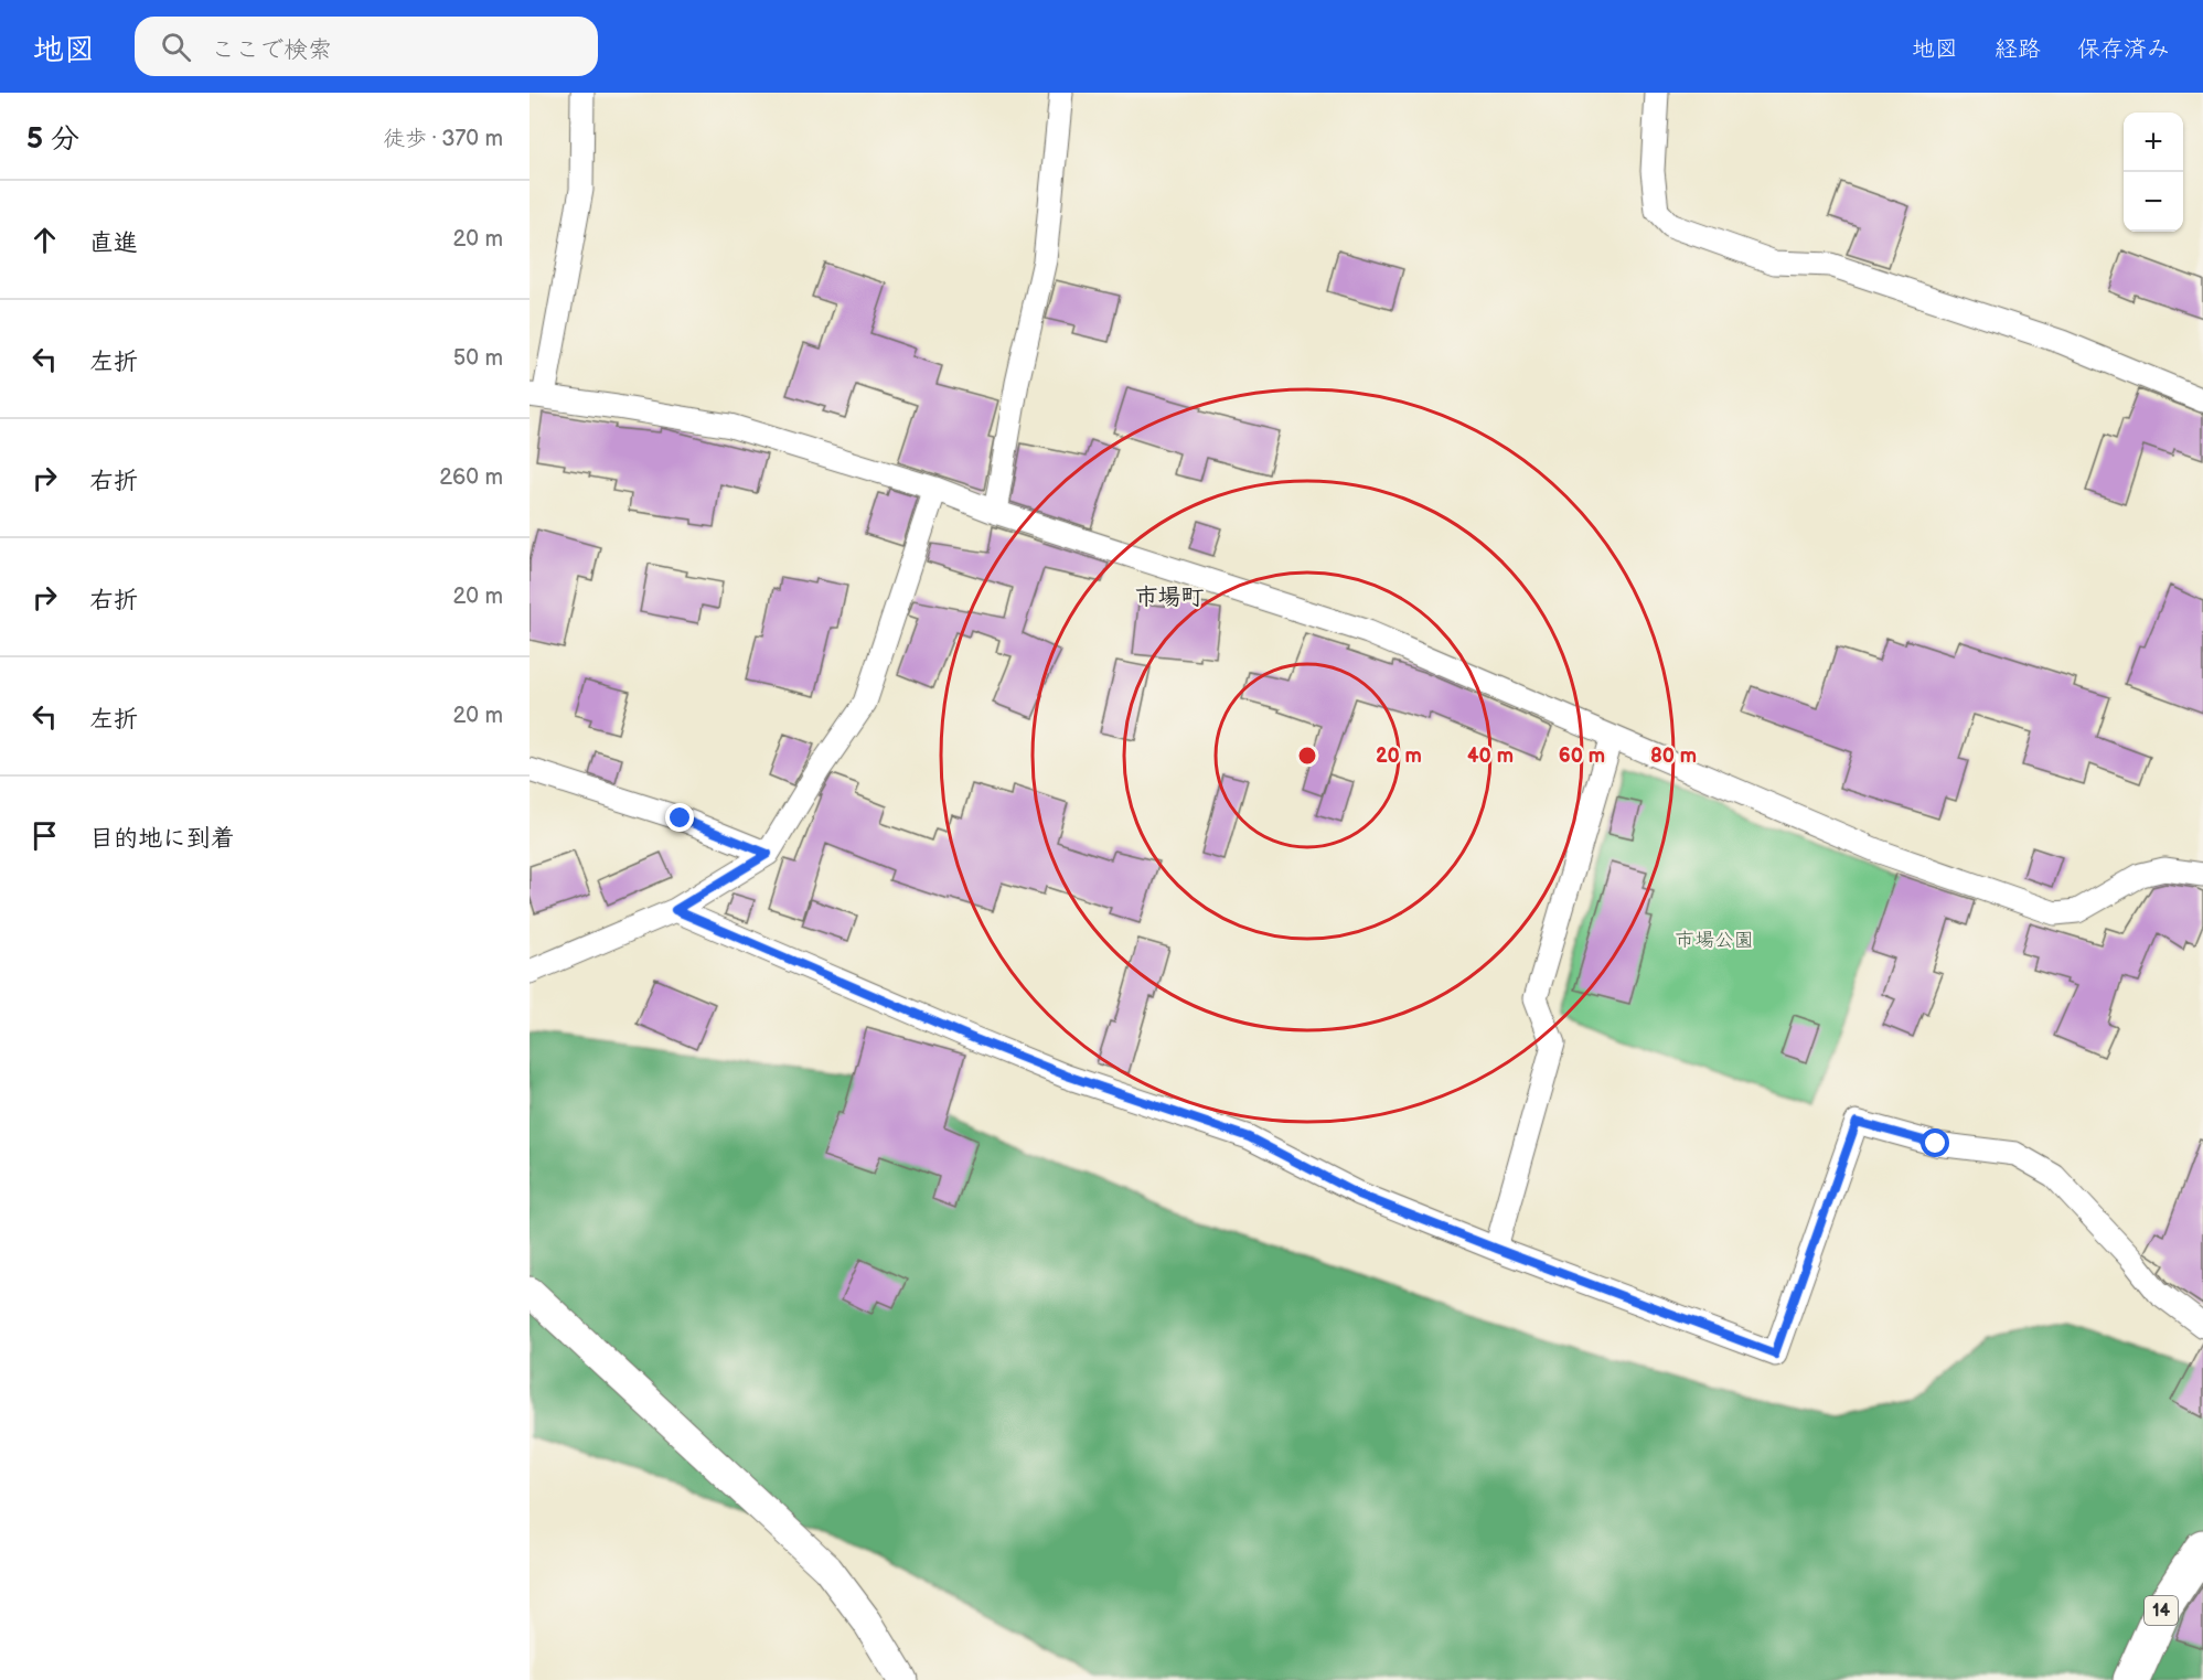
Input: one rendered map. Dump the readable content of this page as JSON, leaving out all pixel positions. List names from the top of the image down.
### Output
{
  "streets": {
    "main road": ["14"]
  },
  "districts": ["市場町"],
  "parks": ["市場公園"],
  "page": {
    "header": "地図",
    "search": "ここで検索",
    "nav": ["地図", "経路", "保存済み"],
    "heading": ["5 分", "徒歩 · 370 m"],
    "map_buttons": ["+", "−"],
    "list": [
      ["直進", "20 m"],
      ["左折", "50 m"],
      ["右折", "260 m"],
      ["右折", "20 m"],
      ["左折", "20 m"],
      "目的地に到着"
    ]
  },
  "rings": [
    "20 m",
    "40 m",
    "60 m",
    "80 m"
  ]
}
